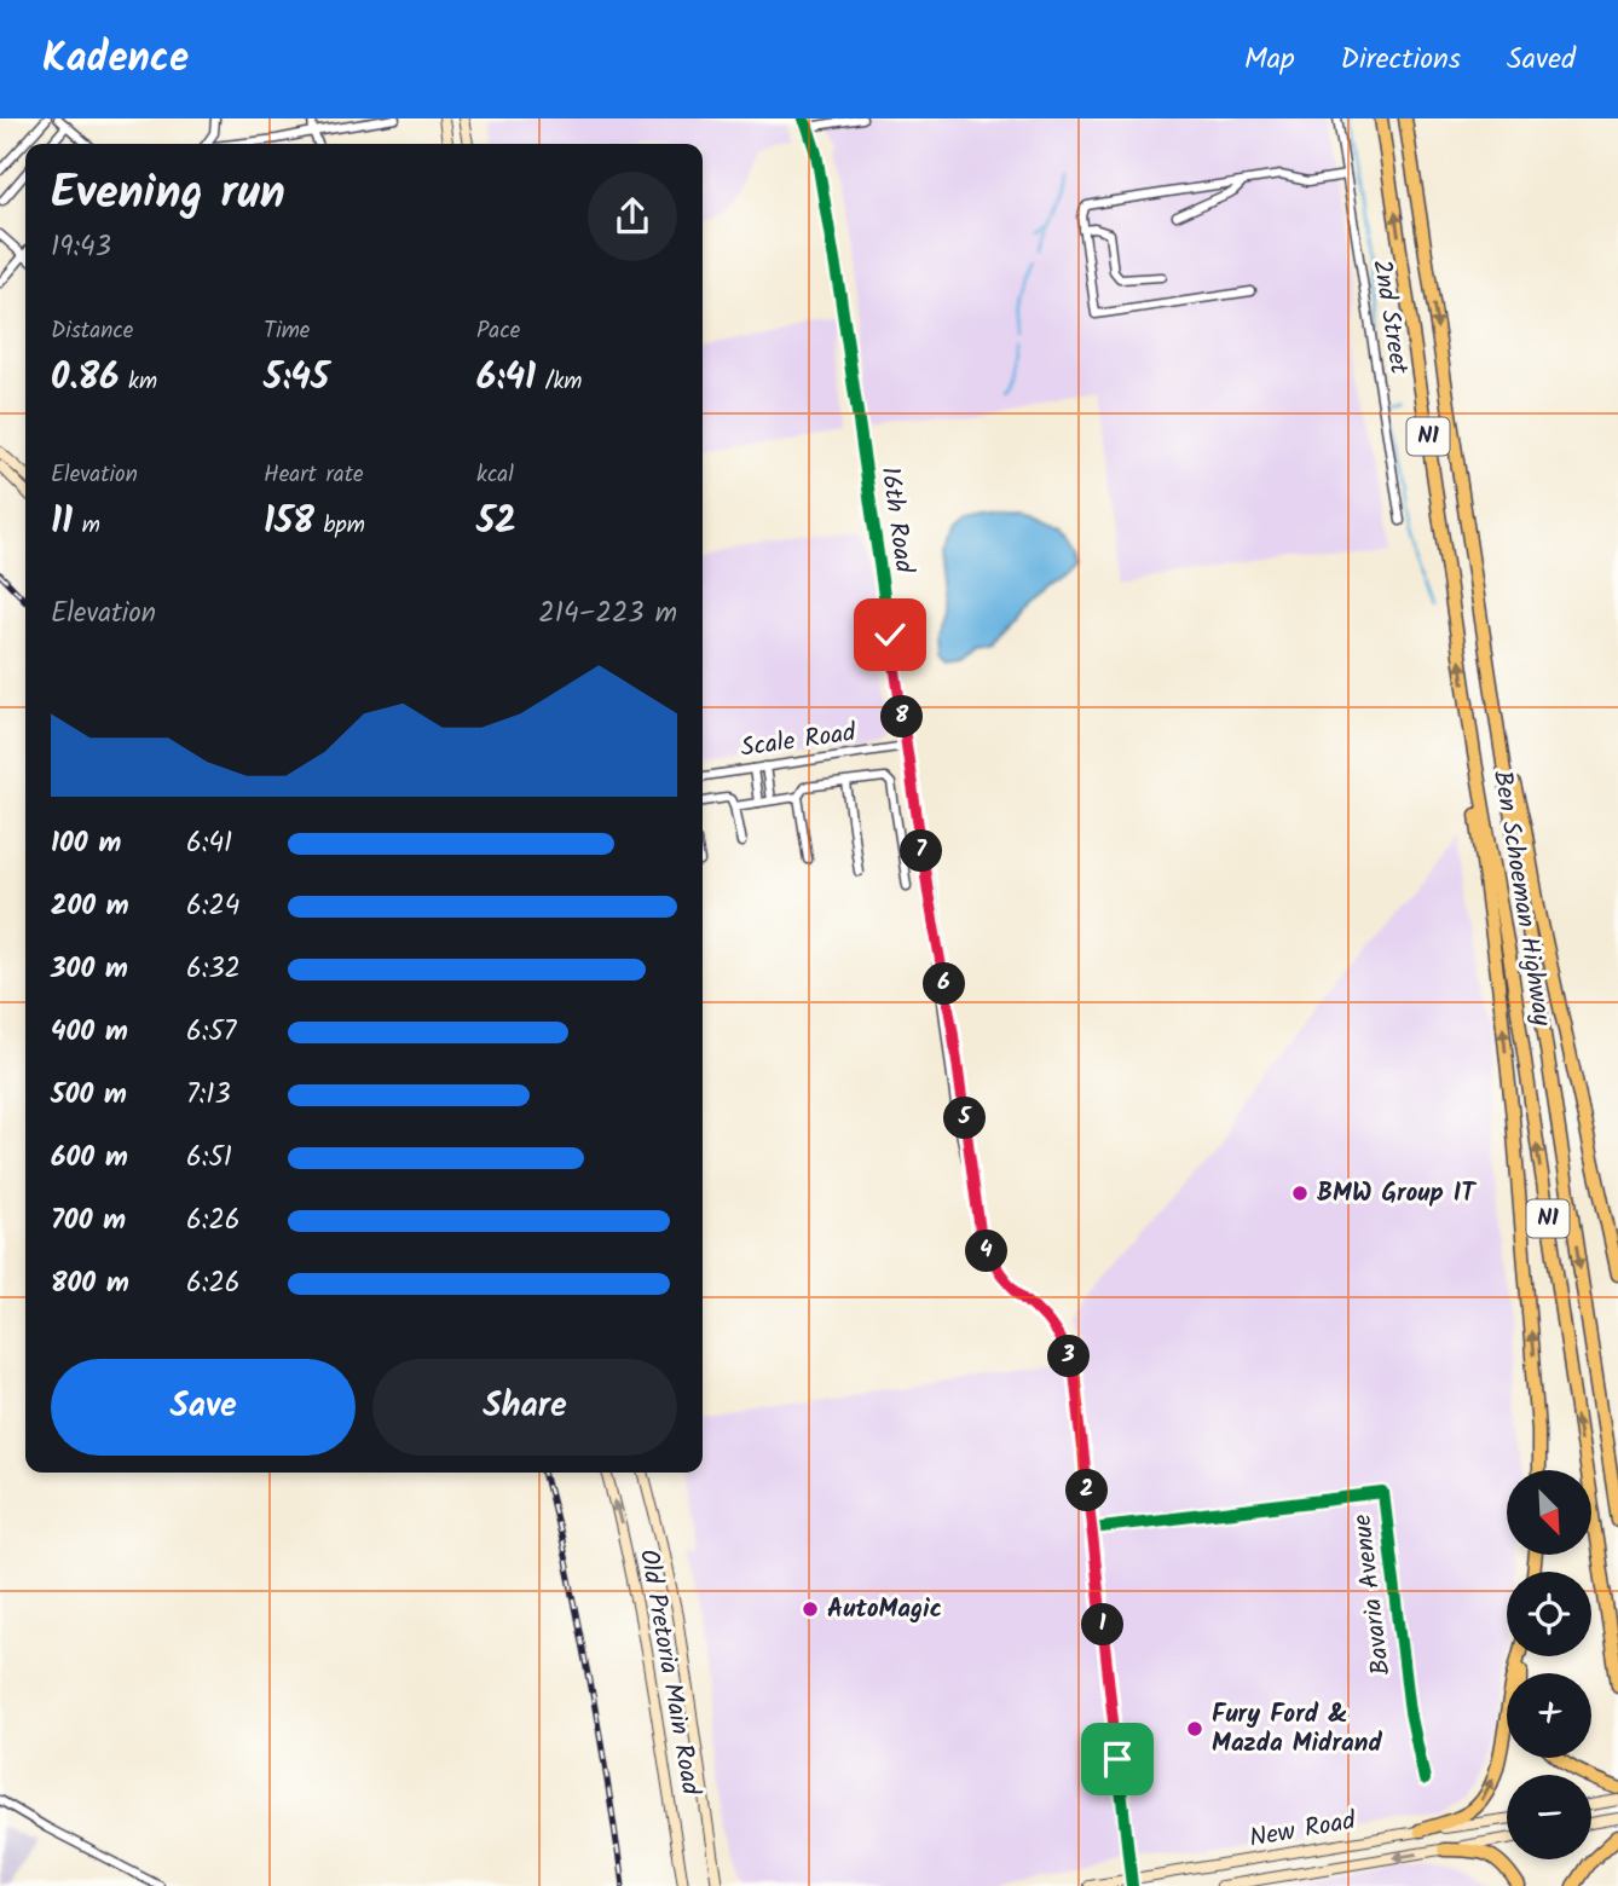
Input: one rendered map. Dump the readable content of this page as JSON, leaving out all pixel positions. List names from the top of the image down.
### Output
{
  "streets": {
    "highway": ["N1", "Ben Schoeman Highway"],
    "main road": ["Old Pretoria Main Road", "New Road"],
    "street": [
      "2nd Street",
      "16th Road",
      "Scale Road",
      "Bavaria Avenue"
    ]
  },
  "crossings": [
    ["16th Road", "Scale Road"],
    ["16th Road", "Bavaria Avenue"],
    ["16th Road", "New Road"]
  ],
  "places": ["BMW Group IT", "AutoMagic", "Fury Ford & Mazda Midrand"],
  "north": "bottom right",
  "page": {
    "header": "Kadence",
    "nav": ["Map", "Directions", "Saved"],
    "heading": ["Evening run", "19:43"],
    "stats": [
      ["Distance", "0.86 km"],
      ["Time", "5:45"],
      ["Pace", "6:41 /km"],
      ["Elevation", "11 m"],
      ["Heart rate", "158 bpm"],
      ["kcal", "52"]
    ],
    "chart": ["Elevation", "214–223 m"],
    "pins": [
      "8",
      "7",
      "6",
      "5",
      "4",
      "3",
      "2",
      "1"
    ],
    "list": [
      {
        "name": "100 m",
        "note": "6:41"
      },
      {
        "name": "200 m",
        "note": "6:24"
      },
      {
        "name": "300 m",
        "note": "6:32"
      },
      {
        "name": "400 m",
        "note": "6:57"
      },
      {
        "name": "500 m",
        "note": "7:13"
      },
      {
        "name": "600 m",
        "note": "6:51"
      },
      {
        "name": "700 m",
        "note": "6:26"
      },
      {
        "name": "800 m",
        "note": "6:26"
      }
    ],
    "buttons": ["Save", "Share"],
    "map_buttons": ["+", "−"]
  }
}
